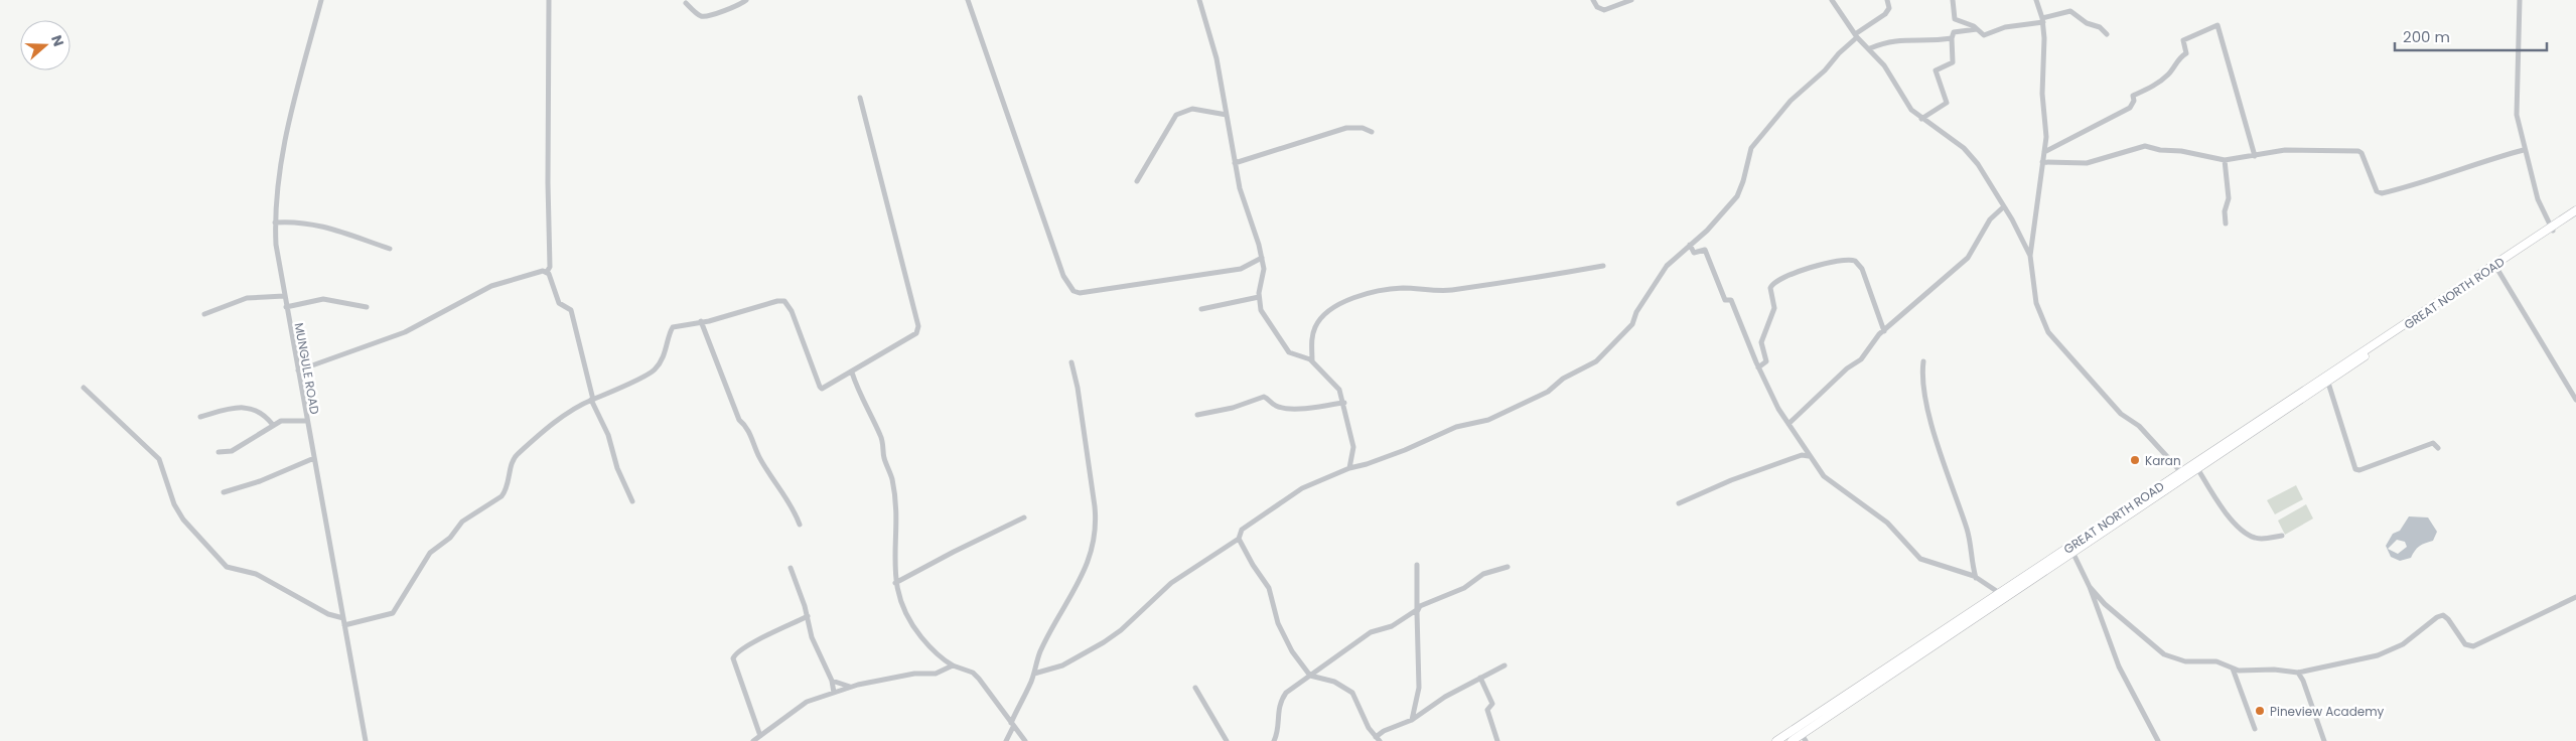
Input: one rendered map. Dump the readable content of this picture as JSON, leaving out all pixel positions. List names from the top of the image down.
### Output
{
  "streets": {
    "highway": ["GREAT NORTH ROAD"],
    "street": ["MUNGULE ROAD"]
  },
  "places": ["Karan", "Pineview Academy"],
  "scale_bar": "200 m",
  "north": "right"
}
